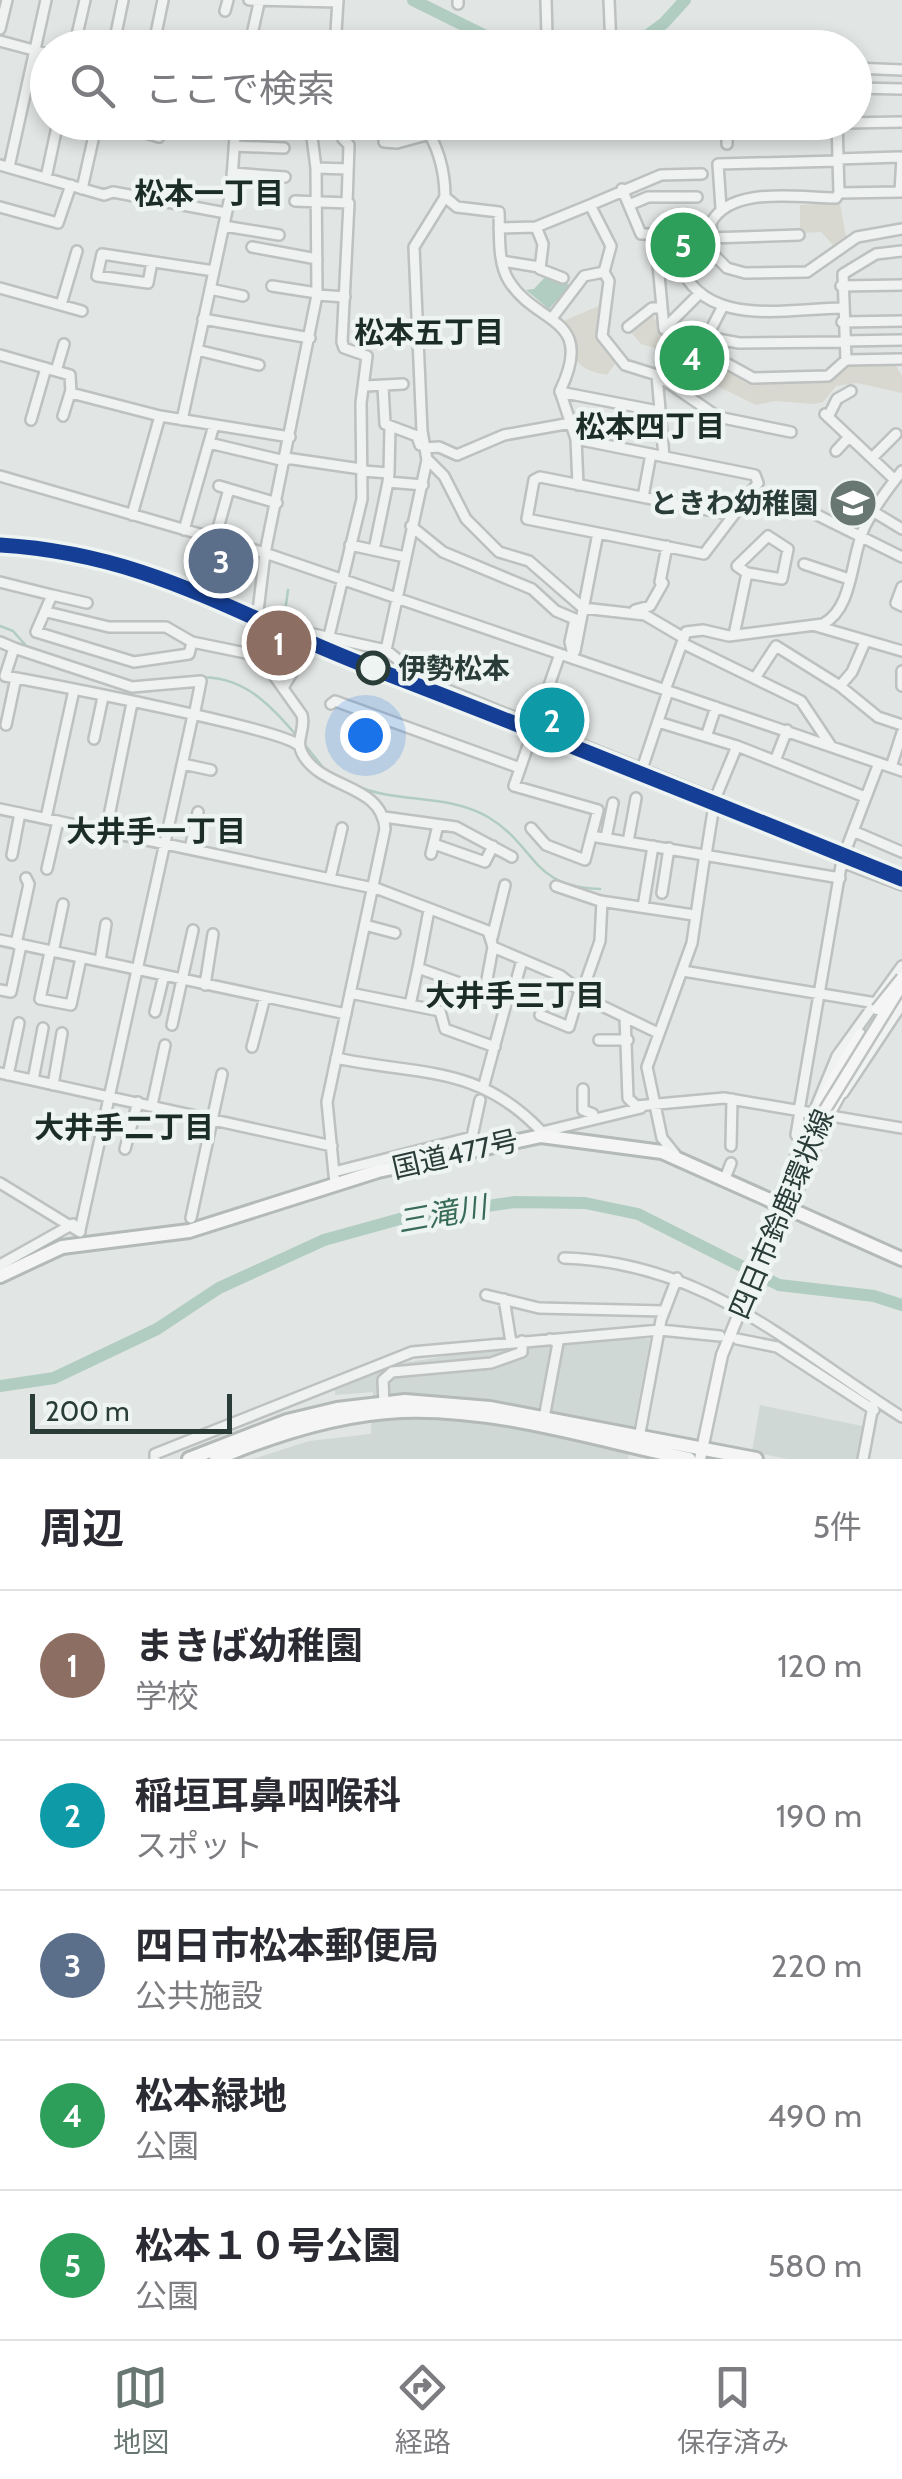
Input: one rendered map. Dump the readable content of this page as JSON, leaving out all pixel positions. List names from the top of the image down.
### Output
{
  "streets": {
    "highway": ["国道477号"],
    "main road": ["四日市鈴鹿環状線"]
  },
  "crossings": [
    ["国道477号", "四日市鈴鹿環状線"]
  ],
  "districts": [
    "松本一丁目",
    "松本五丁目",
    "松本四丁目",
    "大井手一丁目",
    "大井手三丁目",
    "大井手二丁目"
  ],
  "water": ["三滝川"],
  "places": {
    "school or university": ["ときわ幼稚園"],
    "other": ["伊勢松本"]
  },
  "scale_bar": "200 m",
  "page": {
    "search": "ここで検索",
    "pins": [
      "5",
      "4",
      "3",
      "1",
      "2"
    ],
    "scale": "200 m",
    "heading": ["周辺", "5件"],
    "list": [
      {
        "mark": "1",
        "name": "まきば幼稚園",
        "note": "学校",
        "value": "120 m"
      },
      {
        "mark": "2",
        "name": "稲垣耳鼻咽喉科",
        "note": "スポット",
        "value": "190 m"
      },
      {
        "mark": "3",
        "name": "四日市松本郵便局",
        "note": "公共施設",
        "value": "220 m"
      },
      {
        "mark": "4",
        "name": "松本緑地",
        "note": "公園",
        "value": "490 m"
      },
      {
        "mark": "5",
        "name": "松本１０号公園",
        "note": "公園",
        "value": "580 m"
      }
    ],
    "nav": ["地図", "経路", "保存済み"]
  }
}
